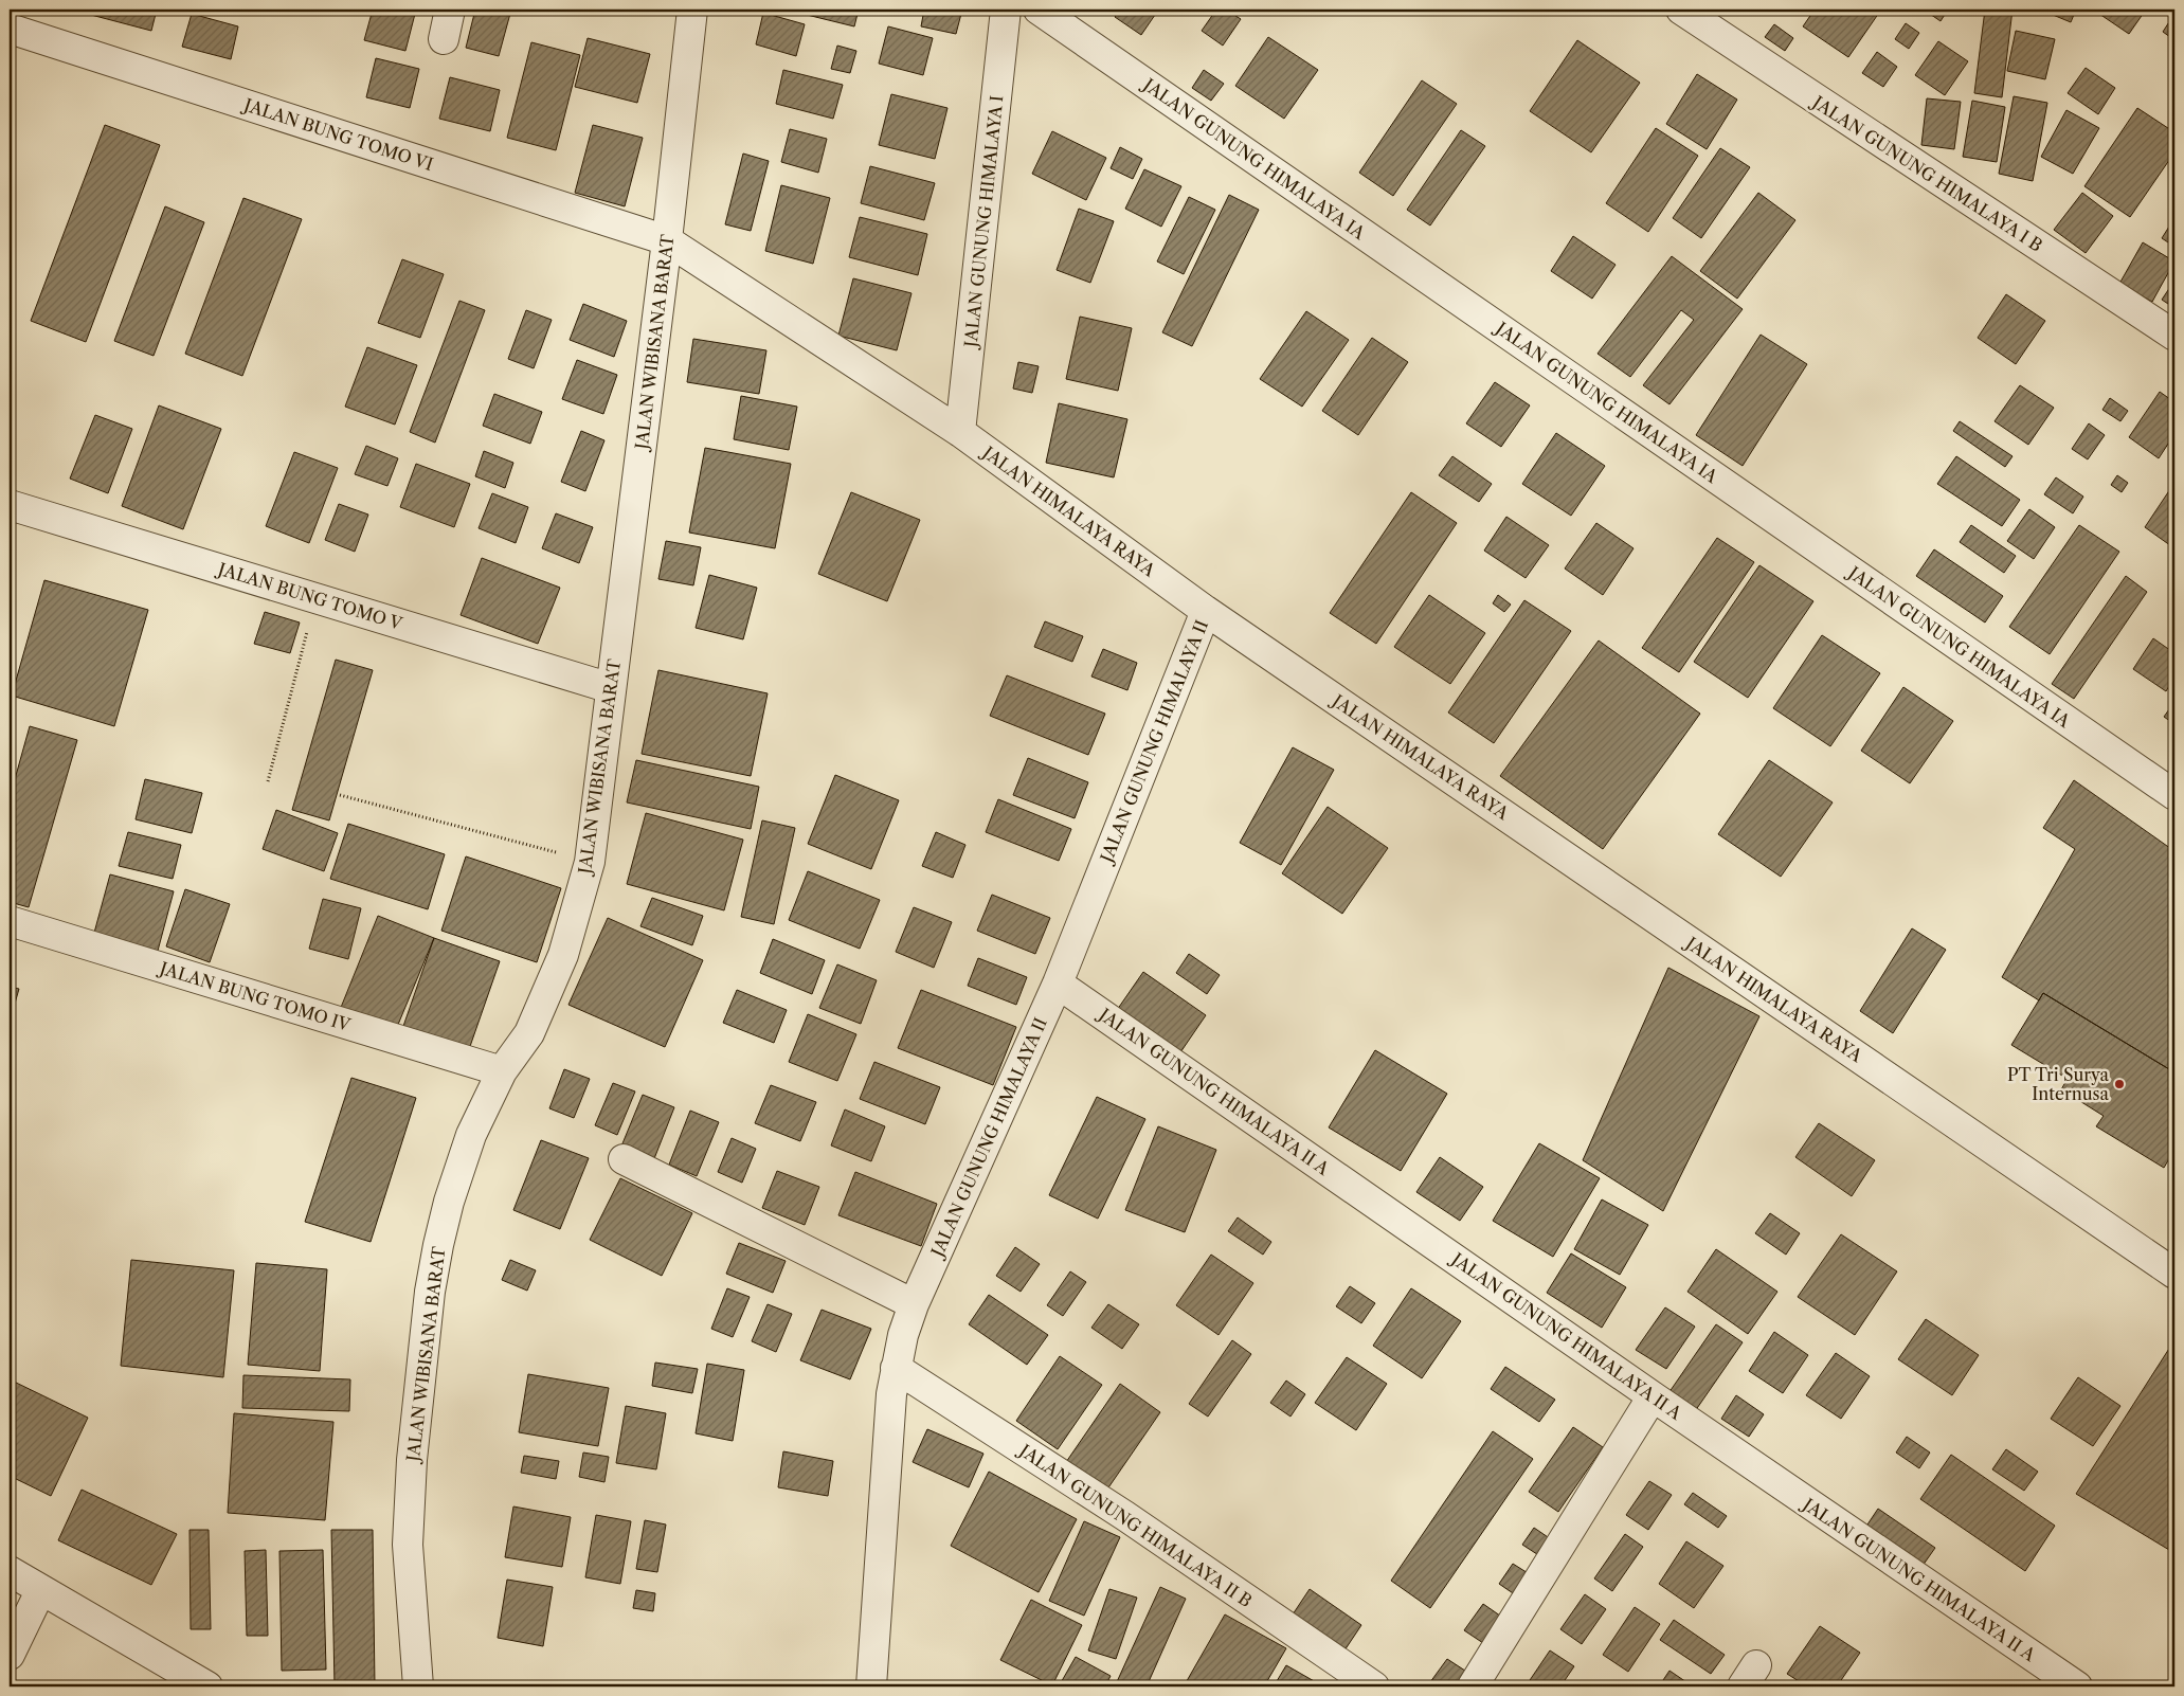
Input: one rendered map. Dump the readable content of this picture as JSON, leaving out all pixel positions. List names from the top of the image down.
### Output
{
  "streets": {
    "street": [
      "JALAN BUNG TOMO VI",
      "JALAN GUNUNG HIMALAYA IA",
      "JALAN GUNUNG HIMALAYA I B",
      "JALAN GUNUNG HIMALAYA I",
      "JALAN WIBISANA BARAT",
      "JALAN HIMALAYA RAYA",
      "JALAN BUNG TOMO V",
      "JALAN GUNUNG HIMALAYA II",
      "JALAN BUNG TOMO IV",
      "JALAN GUNUNG HIMALAYA II A",
      "JALAN GUNUNG HIMALAYA II B"
    ]
  },
  "crossings": [
    ["JALAN BUNG TOMO VI", "JALAN WIBISANA BARAT"],
    ["JALAN BUNG TOMO VI", "JALAN HIMALAYA RAYA"],
    ["JALAN GUNUNG HIMALAYA I", "JALAN HIMALAYA RAYA"],
    ["JALAN WIBISANA BARAT", "JALAN HIMALAYA RAYA"],
    ["JALAN WIBISANA BARAT", "JALAN BUNG TOMO V"],
    ["JALAN WIBISANA BARAT", "JALAN BUNG TOMO IV"],
    ["JALAN HIMALAYA RAYA", "JALAN GUNUNG HIMALAYA II"],
    ["JALAN GUNUNG HIMALAYA II", "JALAN GUNUNG HIMALAYA II A"],
    ["JALAN GUNUNG HIMALAYA II", "JALAN GUNUNG HIMALAYA II B"]
  ],
  "places": ["PT Tri Surya Internusa"]
}
